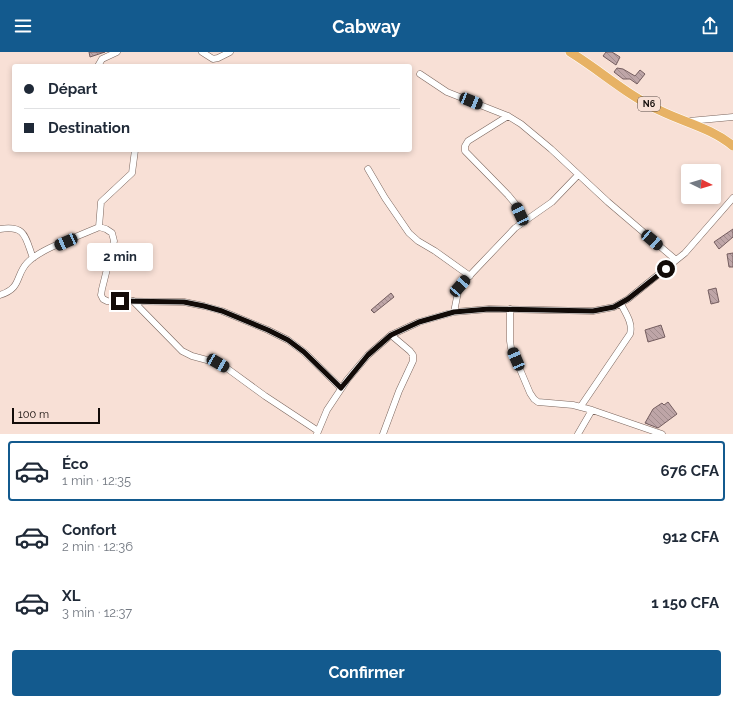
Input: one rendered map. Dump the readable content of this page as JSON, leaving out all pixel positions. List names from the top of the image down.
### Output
{
  "streets": {
    "highway": ["N6"]
  },
  "scale_bar": "100 m",
  "north": "right",
  "page": {
    "header": "Cabway",
    "banner": ["Départ", "Destination"],
    "bubble": "2 min",
    "scale": "100 m",
    "list": [
      {
        "name": "Éco",
        "note": "1 min · 12:35",
        "value": "676 CFA"
      },
      {
        "name": "Confort",
        "note": "2 min · 12:36",
        "value": "912 CFA"
      },
      {
        "name": "XL",
        "note": "3 min · 12:37",
        "value": "1 150 CFA"
      }
    ],
    "buttons": "Confirmer"
  }
}
